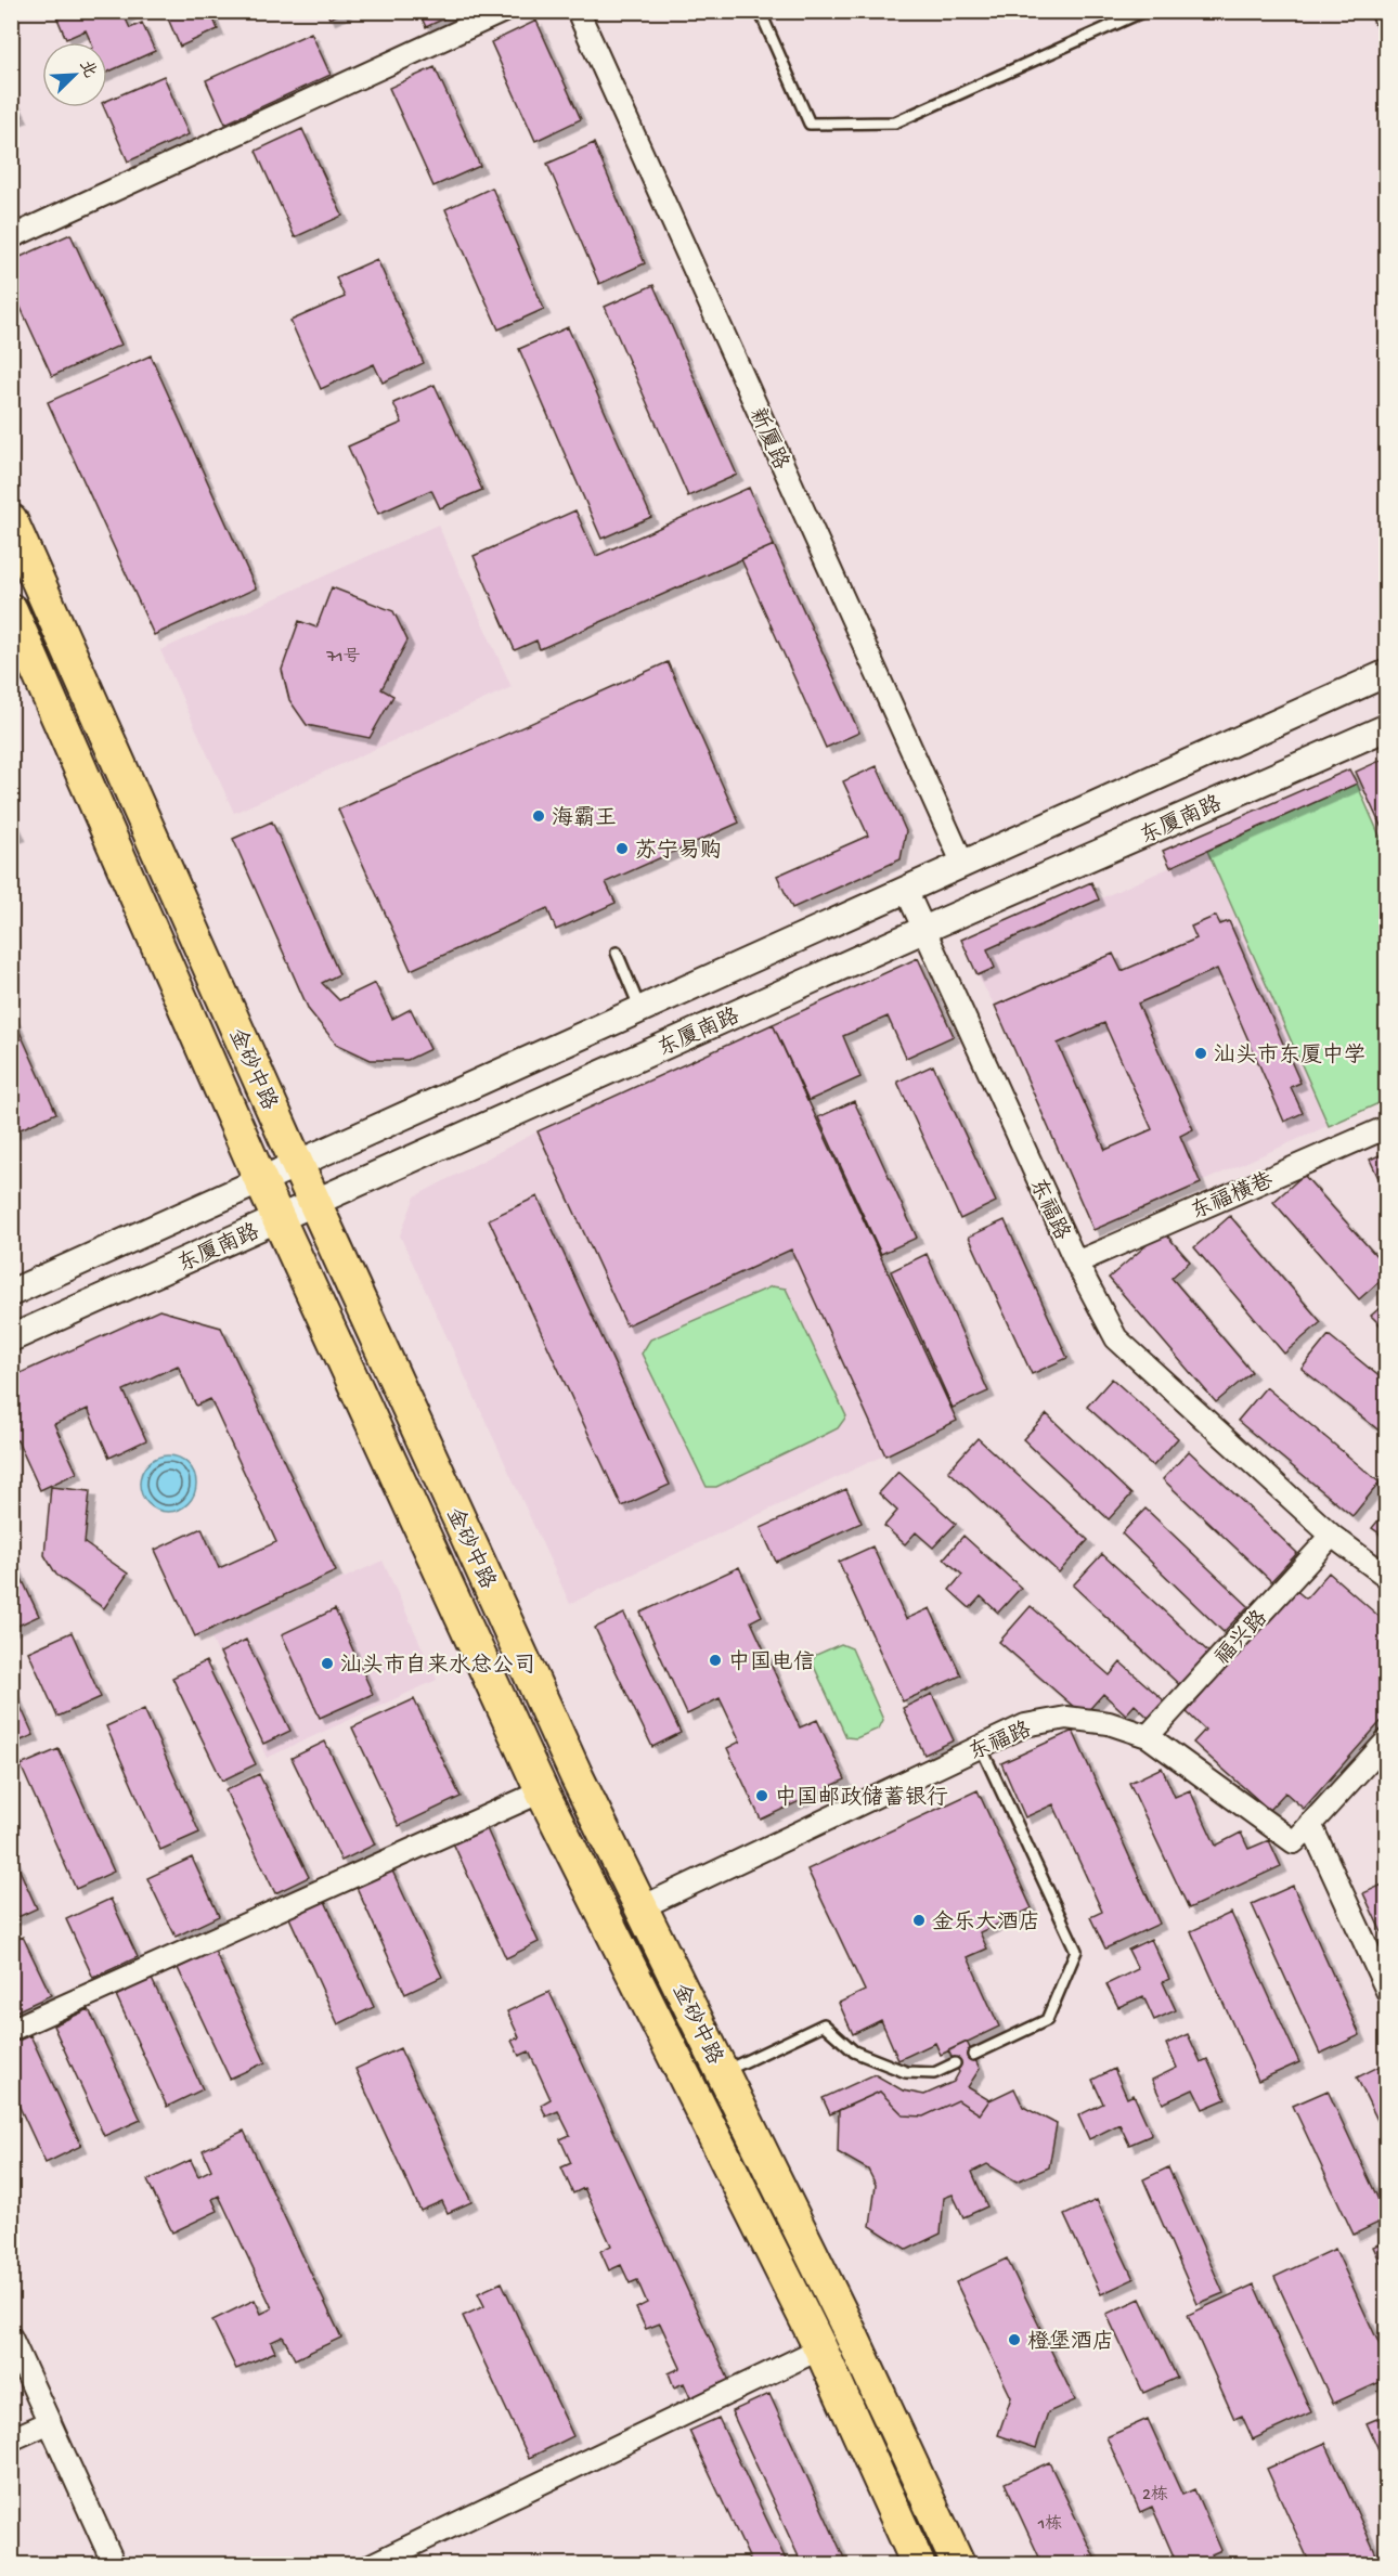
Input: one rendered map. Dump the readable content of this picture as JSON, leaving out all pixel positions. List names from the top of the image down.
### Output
{
  "streets": {
    "main road": ["金砂中路"],
    "street": [
      "新厦路",
      "东厦南路",
      "东福横巷",
      "东福路",
      "福兴路"
    ]
  },
  "crossings": [
    ["新厦路", "东厦南路"],
    ["东厦南路", "金砂中路"],
    ["东厦南路", "东福路"],
    ["金砂中路", "东福路"],
    ["东福横巷", "东福路"],
    ["东福路", "福兴路"]
  ],
  "places": [
    "海霸王",
    "苏宁易购",
    "汕头市东厦中学",
    "中国电信",
    "汕头市自来水总公司",
    "中国邮政储蓄银行",
    "金乐大酒店",
    "橙堡酒店"
  ],
  "house_numbers": ["71号", "2栋", "1栋"],
  "north": "top right"
}
